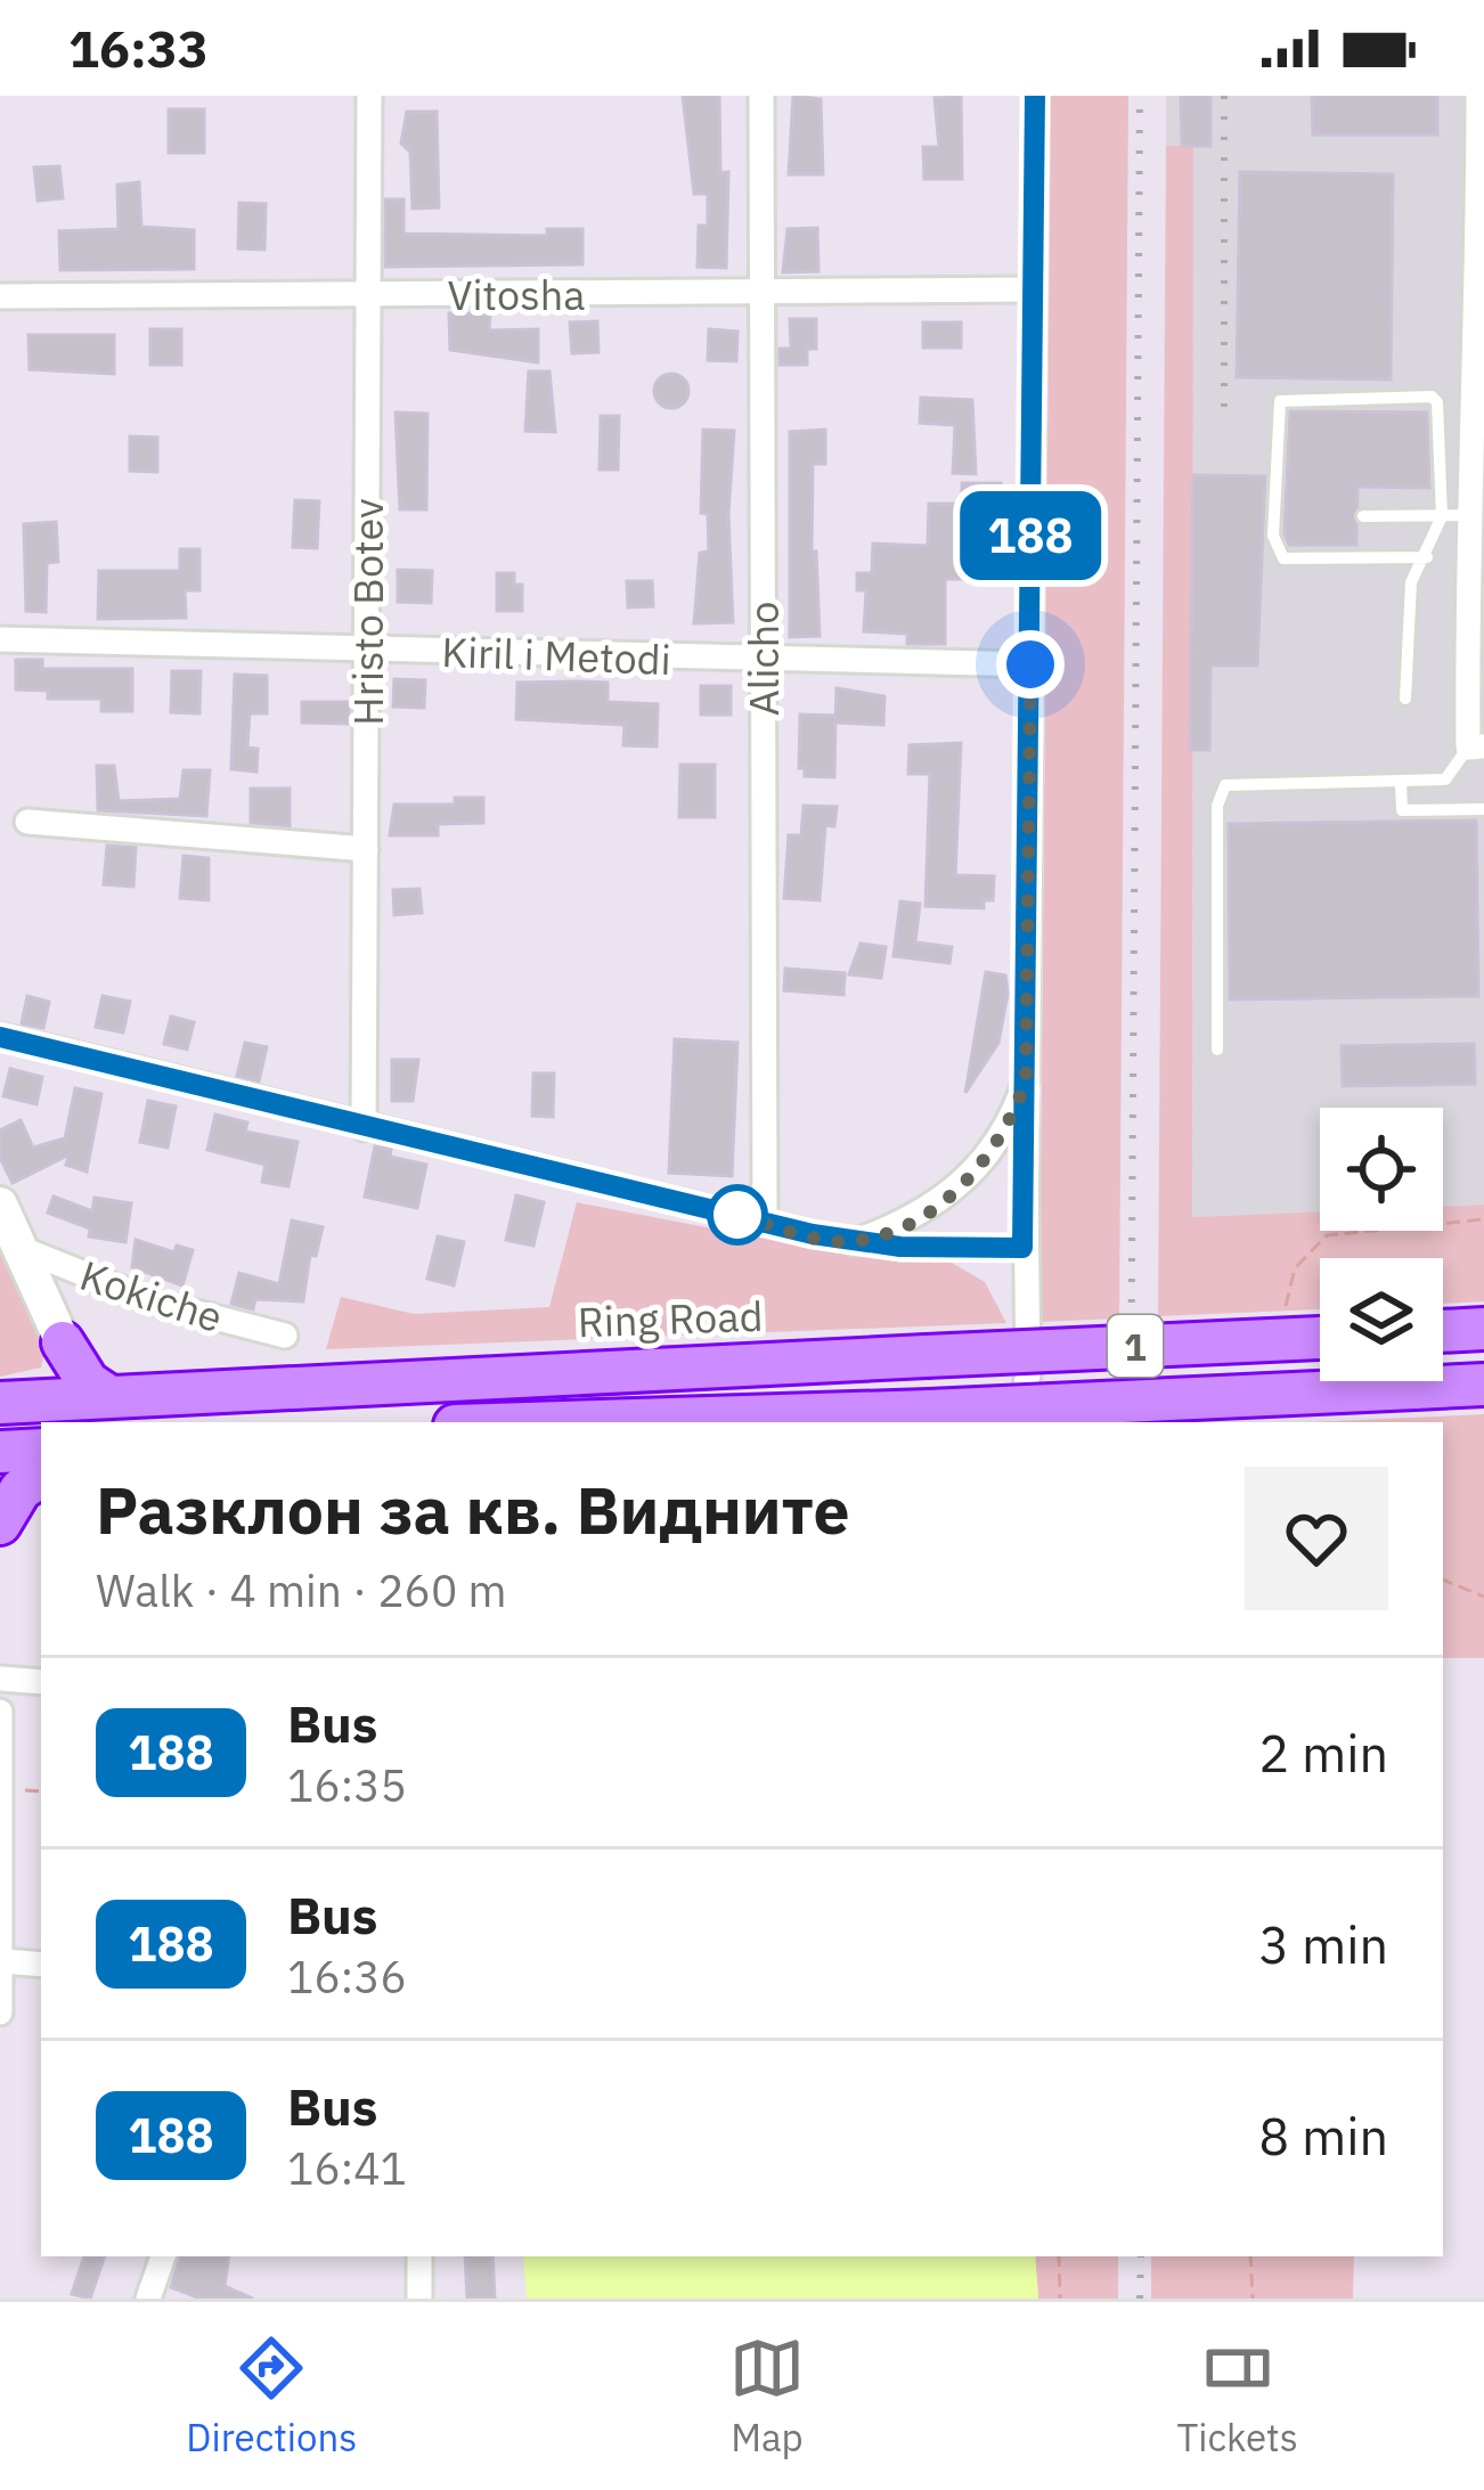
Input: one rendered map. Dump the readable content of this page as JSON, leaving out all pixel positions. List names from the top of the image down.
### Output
{
  "streets": {
    "highway": ["Ring Road", "1"],
    "street": [
      "Vitosha",
      "Hristo Botev",
      "Kiril i Metodi",
      "Alicho",
      "Kokiche"
    ]
  },
  "crossings": [
    ["Vitosha", "Hristo Botev"],
    ["Vitosha", "Alicho"],
    ["Hristo Botev", "Kiril i Metodi"],
    ["Kiril i Metodi", "Alicho"]
  ],
  "lines": ["bus line 188"],
  "page": {
    "status": "16:33",
    "on_map": "188",
    "heading": ["Разклон за кв. Видните", "Walk · 4 min · 260 m"],
    "list": [
      {
        "mark": "188",
        "name": "Bus",
        "note": "16:35",
        "value": "2 min"
      },
      {
        "mark": "188",
        "name": "Bus",
        "note": "16:36",
        "value": "3 min"
      },
      {
        "mark": "188",
        "name": "Bus",
        "note": "16:41",
        "value": "8 min"
      }
    ],
    "tabs": ["Directions", "Map", "Tickets"]
  }
}
